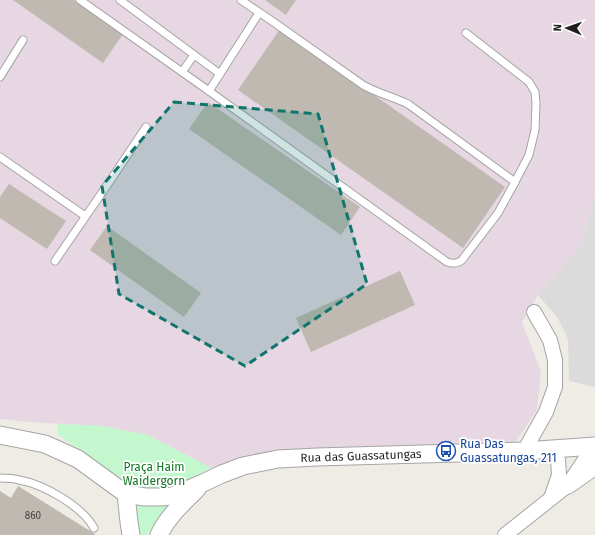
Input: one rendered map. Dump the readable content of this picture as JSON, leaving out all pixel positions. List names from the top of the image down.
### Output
{
  "streets": {
    "street": ["Rua das Guassatungas"]
  },
  "parks": ["Praça Haim Waidergorn"],
  "places": {
    "bus stop": ["Rua Das Guassatungas, 211"]
  },
  "house_numbers": ["860"],
  "north": "left"
}
